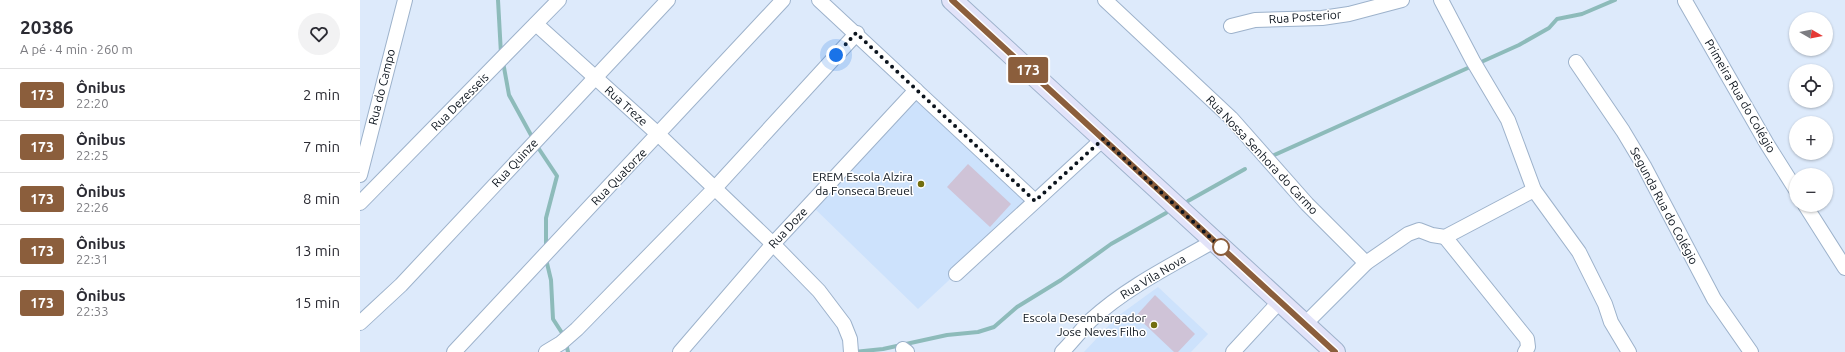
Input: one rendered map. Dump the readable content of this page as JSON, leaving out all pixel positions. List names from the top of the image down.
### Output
{
  "streets": {
    "street": [
      "Rua Posterior",
      "Rua do Campo",
      "Primeira Rua do Colégio",
      "Rua Dezesseis",
      "Rua Treze",
      "Rua Nossa Senhora do Carmo",
      "Rua Quinze",
      "Rua Quatorze",
      "Segunda Rua do Colégio",
      "Rua Doze",
      "Rua Vila Nova"
    ]
  },
  "crossings": [
    ["Rua Dezesseis", "Rua Treze"],
    ["Rua Treze", "Rua Quinze"],
    ["Rua Treze", "Rua Quatorze"],
    ["Rua Treze", "Rua Doze"]
  ],
  "places": ["EREM Escola Alzira da Fonseca Breuel", "Escola Desembargador Jose Neves Filho"],
  "lines": ["bus line 173"],
  "north": "right",
  "page": {
    "heading": ["20386", "A pé · 4 min · 260 m"],
    "on_map": "173",
    "map_buttons": ["+", "−"],
    "list": [
      {
        "mark": "173",
        "name": "Ônibus",
        "note": "22:20",
        "value": "2 min"
      },
      {
        "mark": "173",
        "name": "Ônibus",
        "note": "22:25",
        "value": "7 min"
      },
      {
        "mark": "173",
        "name": "Ônibus",
        "note": "22:26",
        "value": "8 min"
      },
      {
        "mark": "173",
        "name": "Ônibus",
        "note": "22:31",
        "value": "13 min"
      },
      {
        "mark": "173",
        "name": "Ônibus",
        "note": "22:33",
        "value": "15 min"
      }
    ]
  }
}
